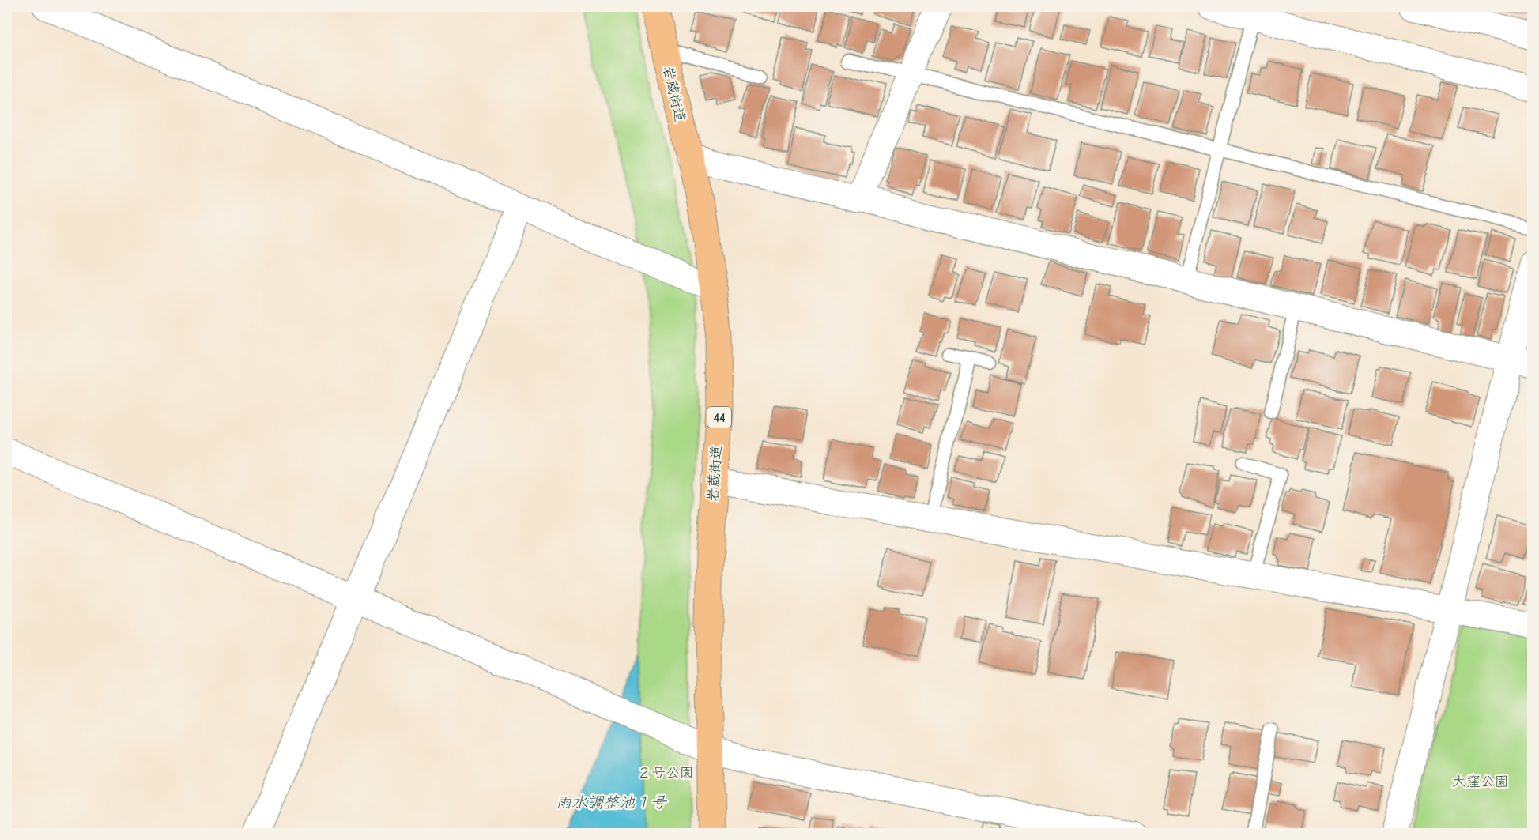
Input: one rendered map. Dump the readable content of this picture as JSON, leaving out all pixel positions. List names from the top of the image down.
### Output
{
  "streets": {
    "main road": ["岩蔵街道", "44"]
  },
  "water": ["雨水調整池１号"],
  "parks": ["２号公園", "大窪公園"]
}
